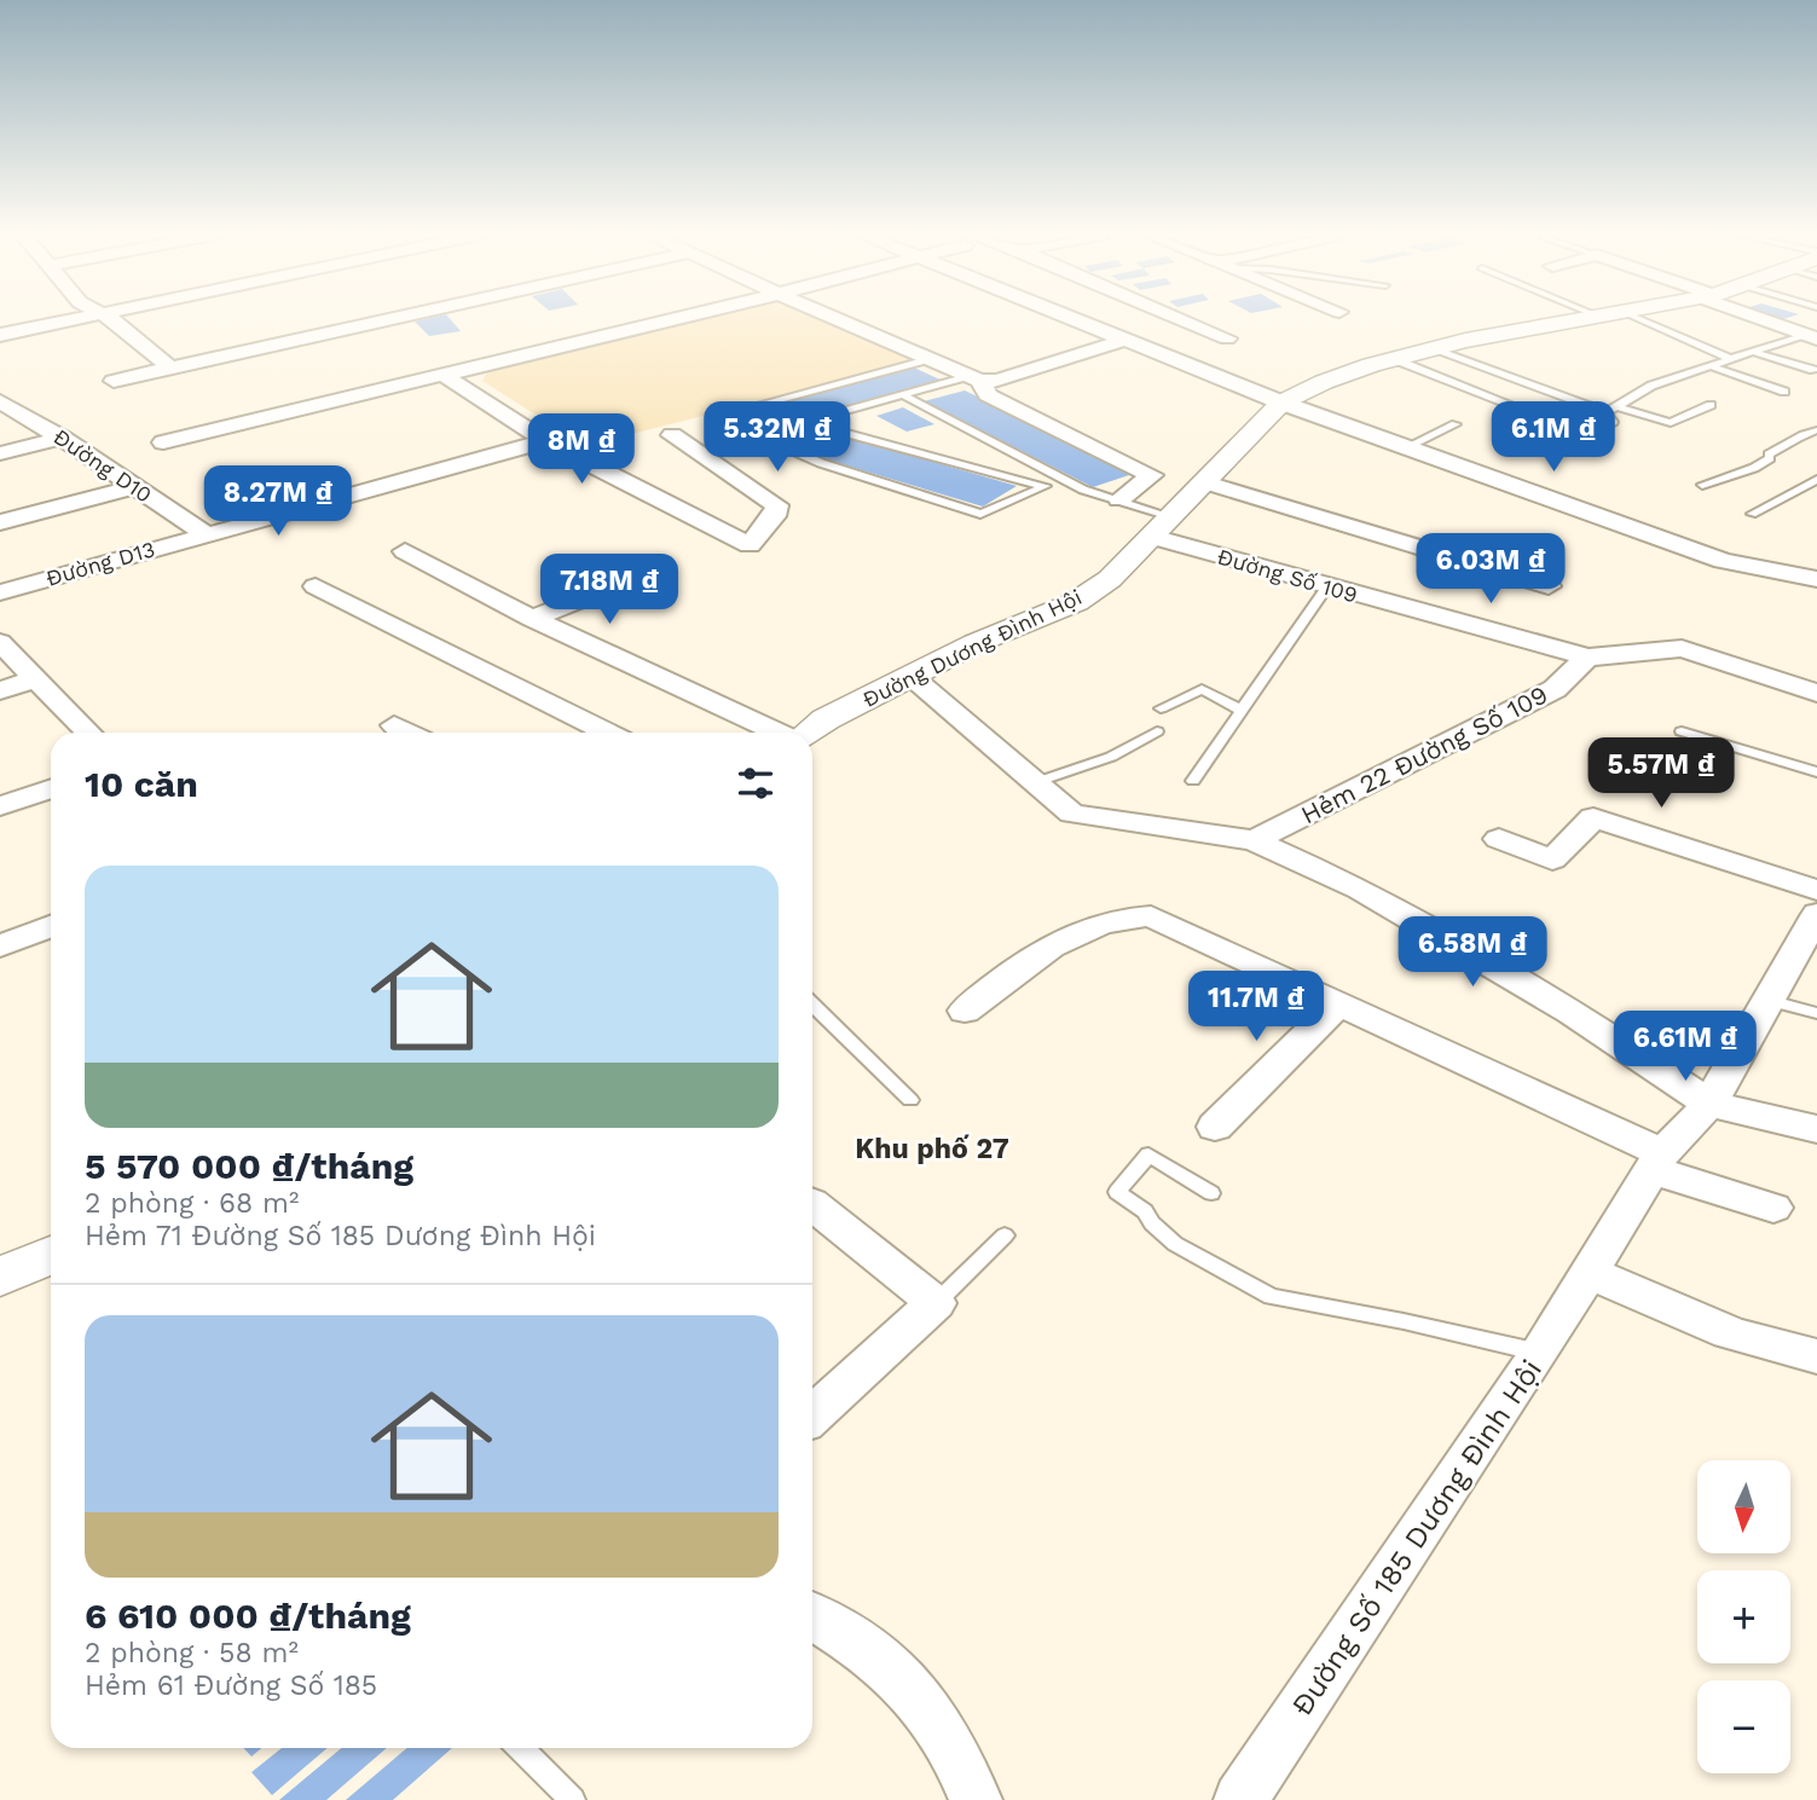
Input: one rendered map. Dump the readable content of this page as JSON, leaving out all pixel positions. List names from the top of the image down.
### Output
{
  "streets": {
    "street": [
      "Đường D10",
      "Đường D13",
      "Đường Số 109",
      "Đường Dương Đình Hội",
      "Hẻm 22 Đường Số 109",
      "Đường Số 185 Dương Đình Hội"
    ]
  },
  "crossings": [
    ["Đường D10", "Đường D13"],
    ["Đường Số 109", "Đường Dương Đình Hội"],
    ["Đường Số 109", "Hẻm 22 Đường Số 109"]
  ],
  "districts": ["Khu phố 27"],
  "north": "bottom",
  "page": {
    "price": [
      "5.32M ₫",
      "6.1M ₫",
      "8M ₫",
      "8.27M ₫",
      "6.03M ₫",
      "7.18M ₫",
      "5.57M ₫",
      "6.58M ₫",
      "11.7M ₫",
      "6.61M ₫"
    ],
    "heading": "10 căn",
    "list": [
      {
        "name": "5 570 000 ₫/tháng",
        "note": "2 phòng · 68 m² · Hẻm 71 Đường Số 185 Dương Đình Hội"
      },
      {
        "name": "6 610 000 ₫/tháng",
        "note": "2 phòng · 58 m² · Hẻm 61 Đường Số 185"
      }
    ],
    "map_buttons": ["+", "−"]
  }
}
